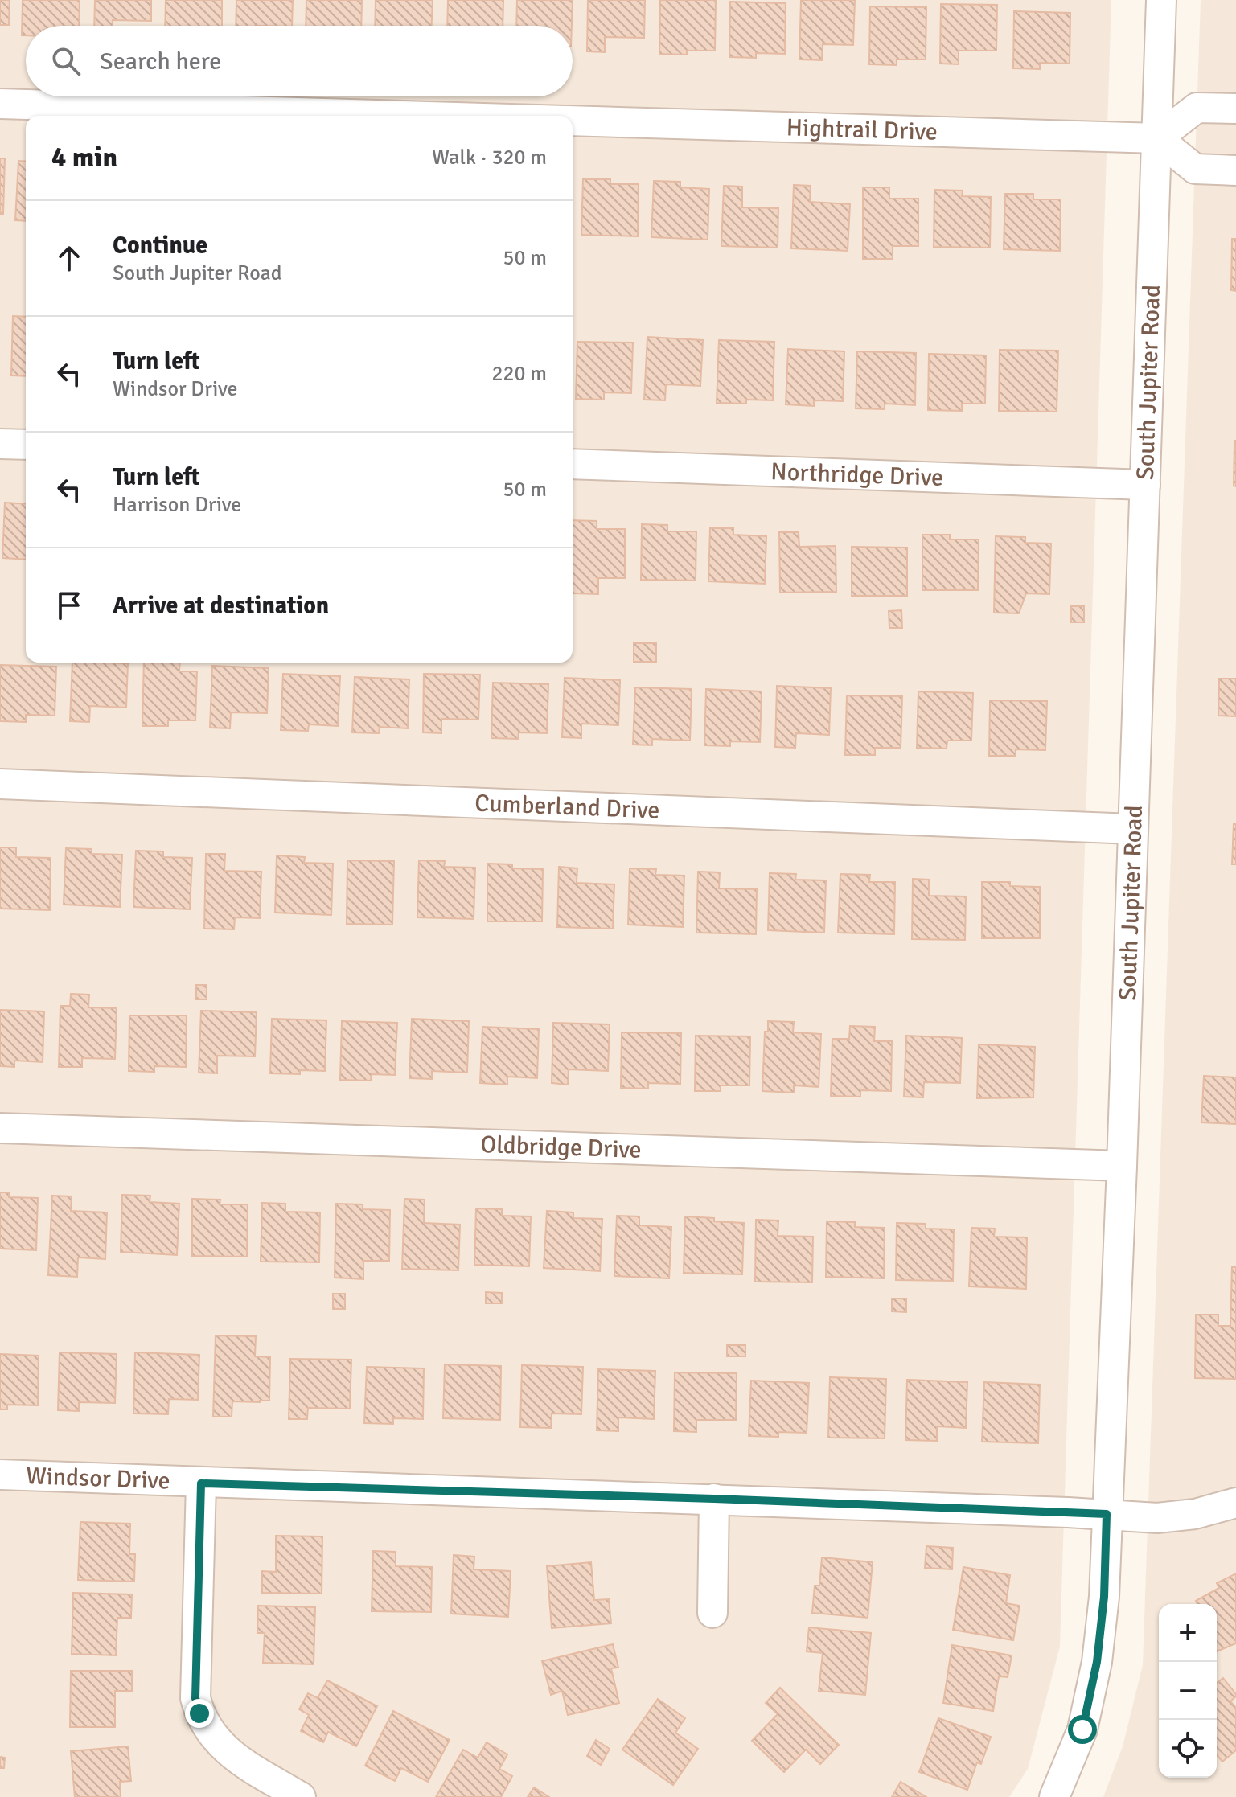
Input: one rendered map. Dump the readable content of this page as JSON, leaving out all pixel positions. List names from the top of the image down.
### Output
{
  "streets": {
    "street": [
      "Hightrail Drive",
      "South Jupiter Road",
      "Northridge Drive",
      "Cumberland Drive",
      "Oldbridge Drive",
      "Windsor Drive"
    ]
  },
  "crossings": [
    ["Hightrail Drive", "South Jupiter Road"],
    ["South Jupiter Road", "Northridge Drive"],
    ["South Jupiter Road", "Cumberland Drive"],
    ["South Jupiter Road", "Oldbridge Drive"],
    ["South Jupiter Road", "Windsor Drive"]
  ],
  "page": {
    "search": "Search here",
    "heading": ["4 min", "Walk · 320 m"],
    "list": [
      ["Continue", "South Jupiter Road", "50 m"],
      ["Turn left", "Windsor Drive", "220 m"],
      ["Turn left", "Harrison Drive", "50 m"],
      "Arrive at destination"
    ],
    "map_buttons": ["+", "−"]
  }
}
